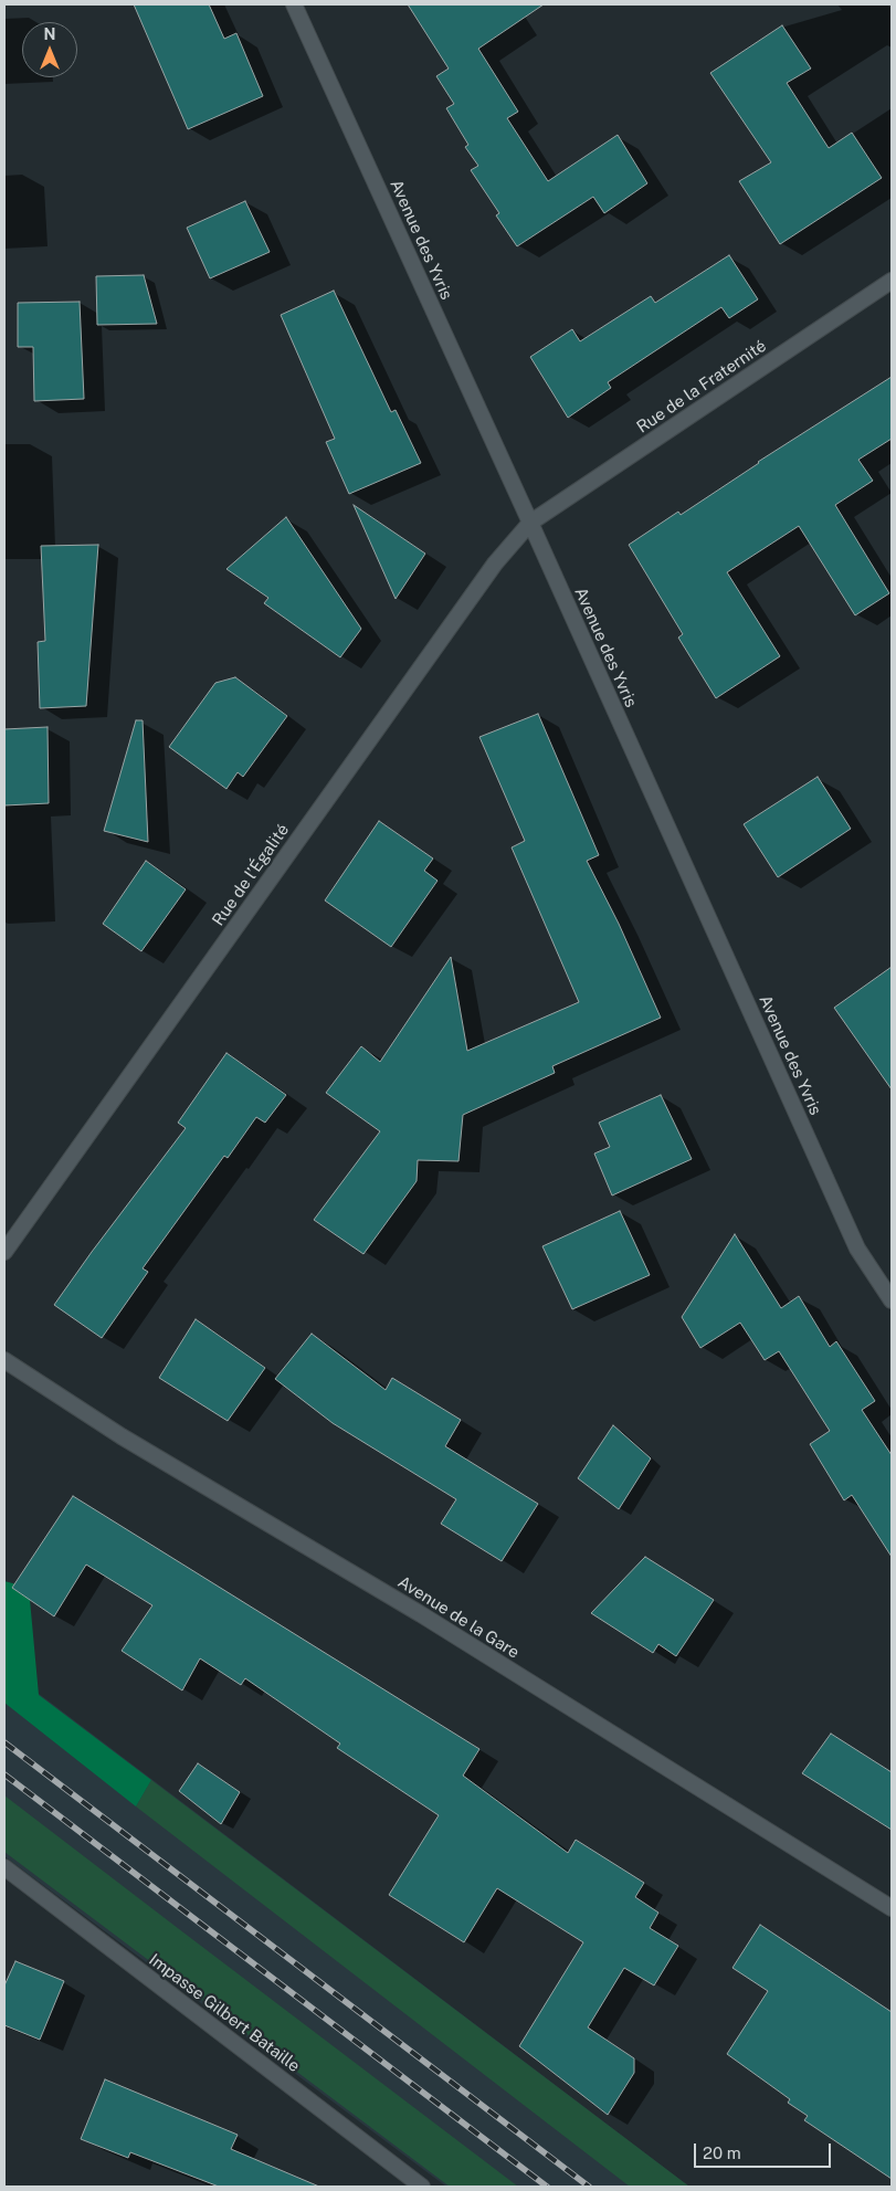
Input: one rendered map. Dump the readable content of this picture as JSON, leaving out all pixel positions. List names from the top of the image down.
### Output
{
  "streets": {
    "street": [
      "Avenue des Yvris",
      "Rue de la Fraternité",
      "Rue de l’Égalité",
      "Avenue de la Gare",
      "Impasse Gilbert Bataille"
    ]
  },
  "crossings": [
    ["Avenue des Yvris", "Rue de la Fraternité"],
    ["Avenue des Yvris", "Rue de l’Égalité"],
    ["Rue de la Fraternité", "Rue de l’Égalité"]
  ],
  "scale_bar": "20 m",
  "north": "top"
}
